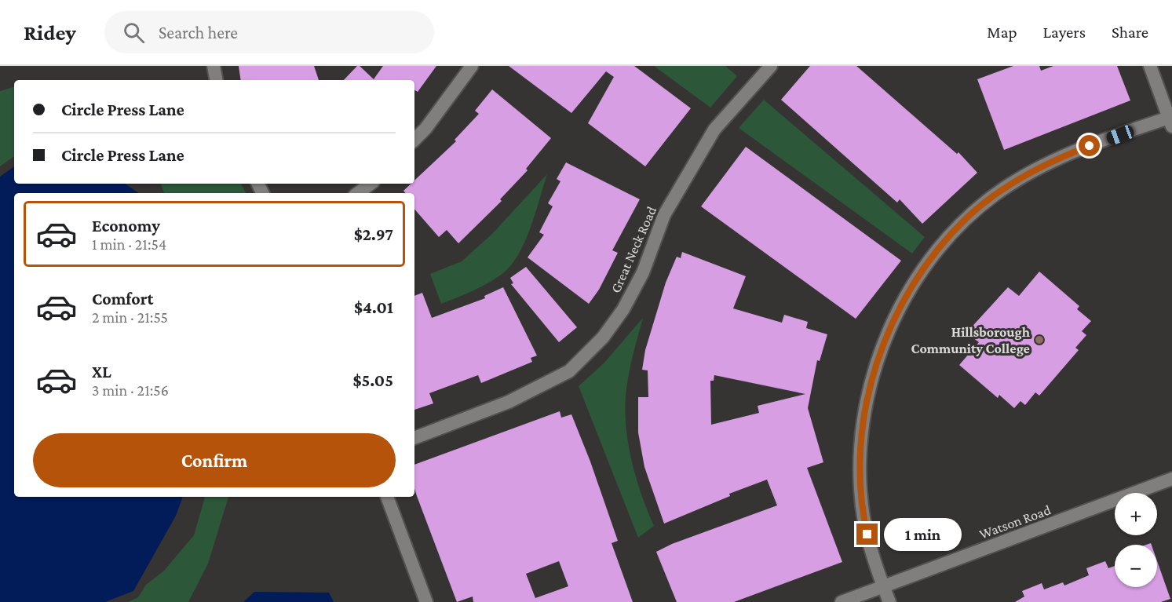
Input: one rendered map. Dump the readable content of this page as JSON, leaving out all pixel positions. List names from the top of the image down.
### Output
{
  "streets": {
    "street": ["Great Neck Road", "Watson Road"]
  },
  "places": ["Hillsborough Community College"],
  "page": {
    "header": "Ridey",
    "search": "Search here",
    "nav": ["Map", "Layers", "Share"],
    "banner": ["Circle Press Lane", "Circle Press Lane"],
    "list": [
      {
        "name": "Economy",
        "note": "1 min · 21:54",
        "value": "$2.97"
      },
      {
        "name": "Comfort",
        "note": "2 min · 21:55",
        "value": "$4.01"
      },
      {
        "name": "XL",
        "note": "3 min · 21:56",
        "value": "$5.05"
      }
    ],
    "buttons": "Confirm",
    "map_buttons": ["+", "−"],
    "bubble": "1 min"
  }
}
